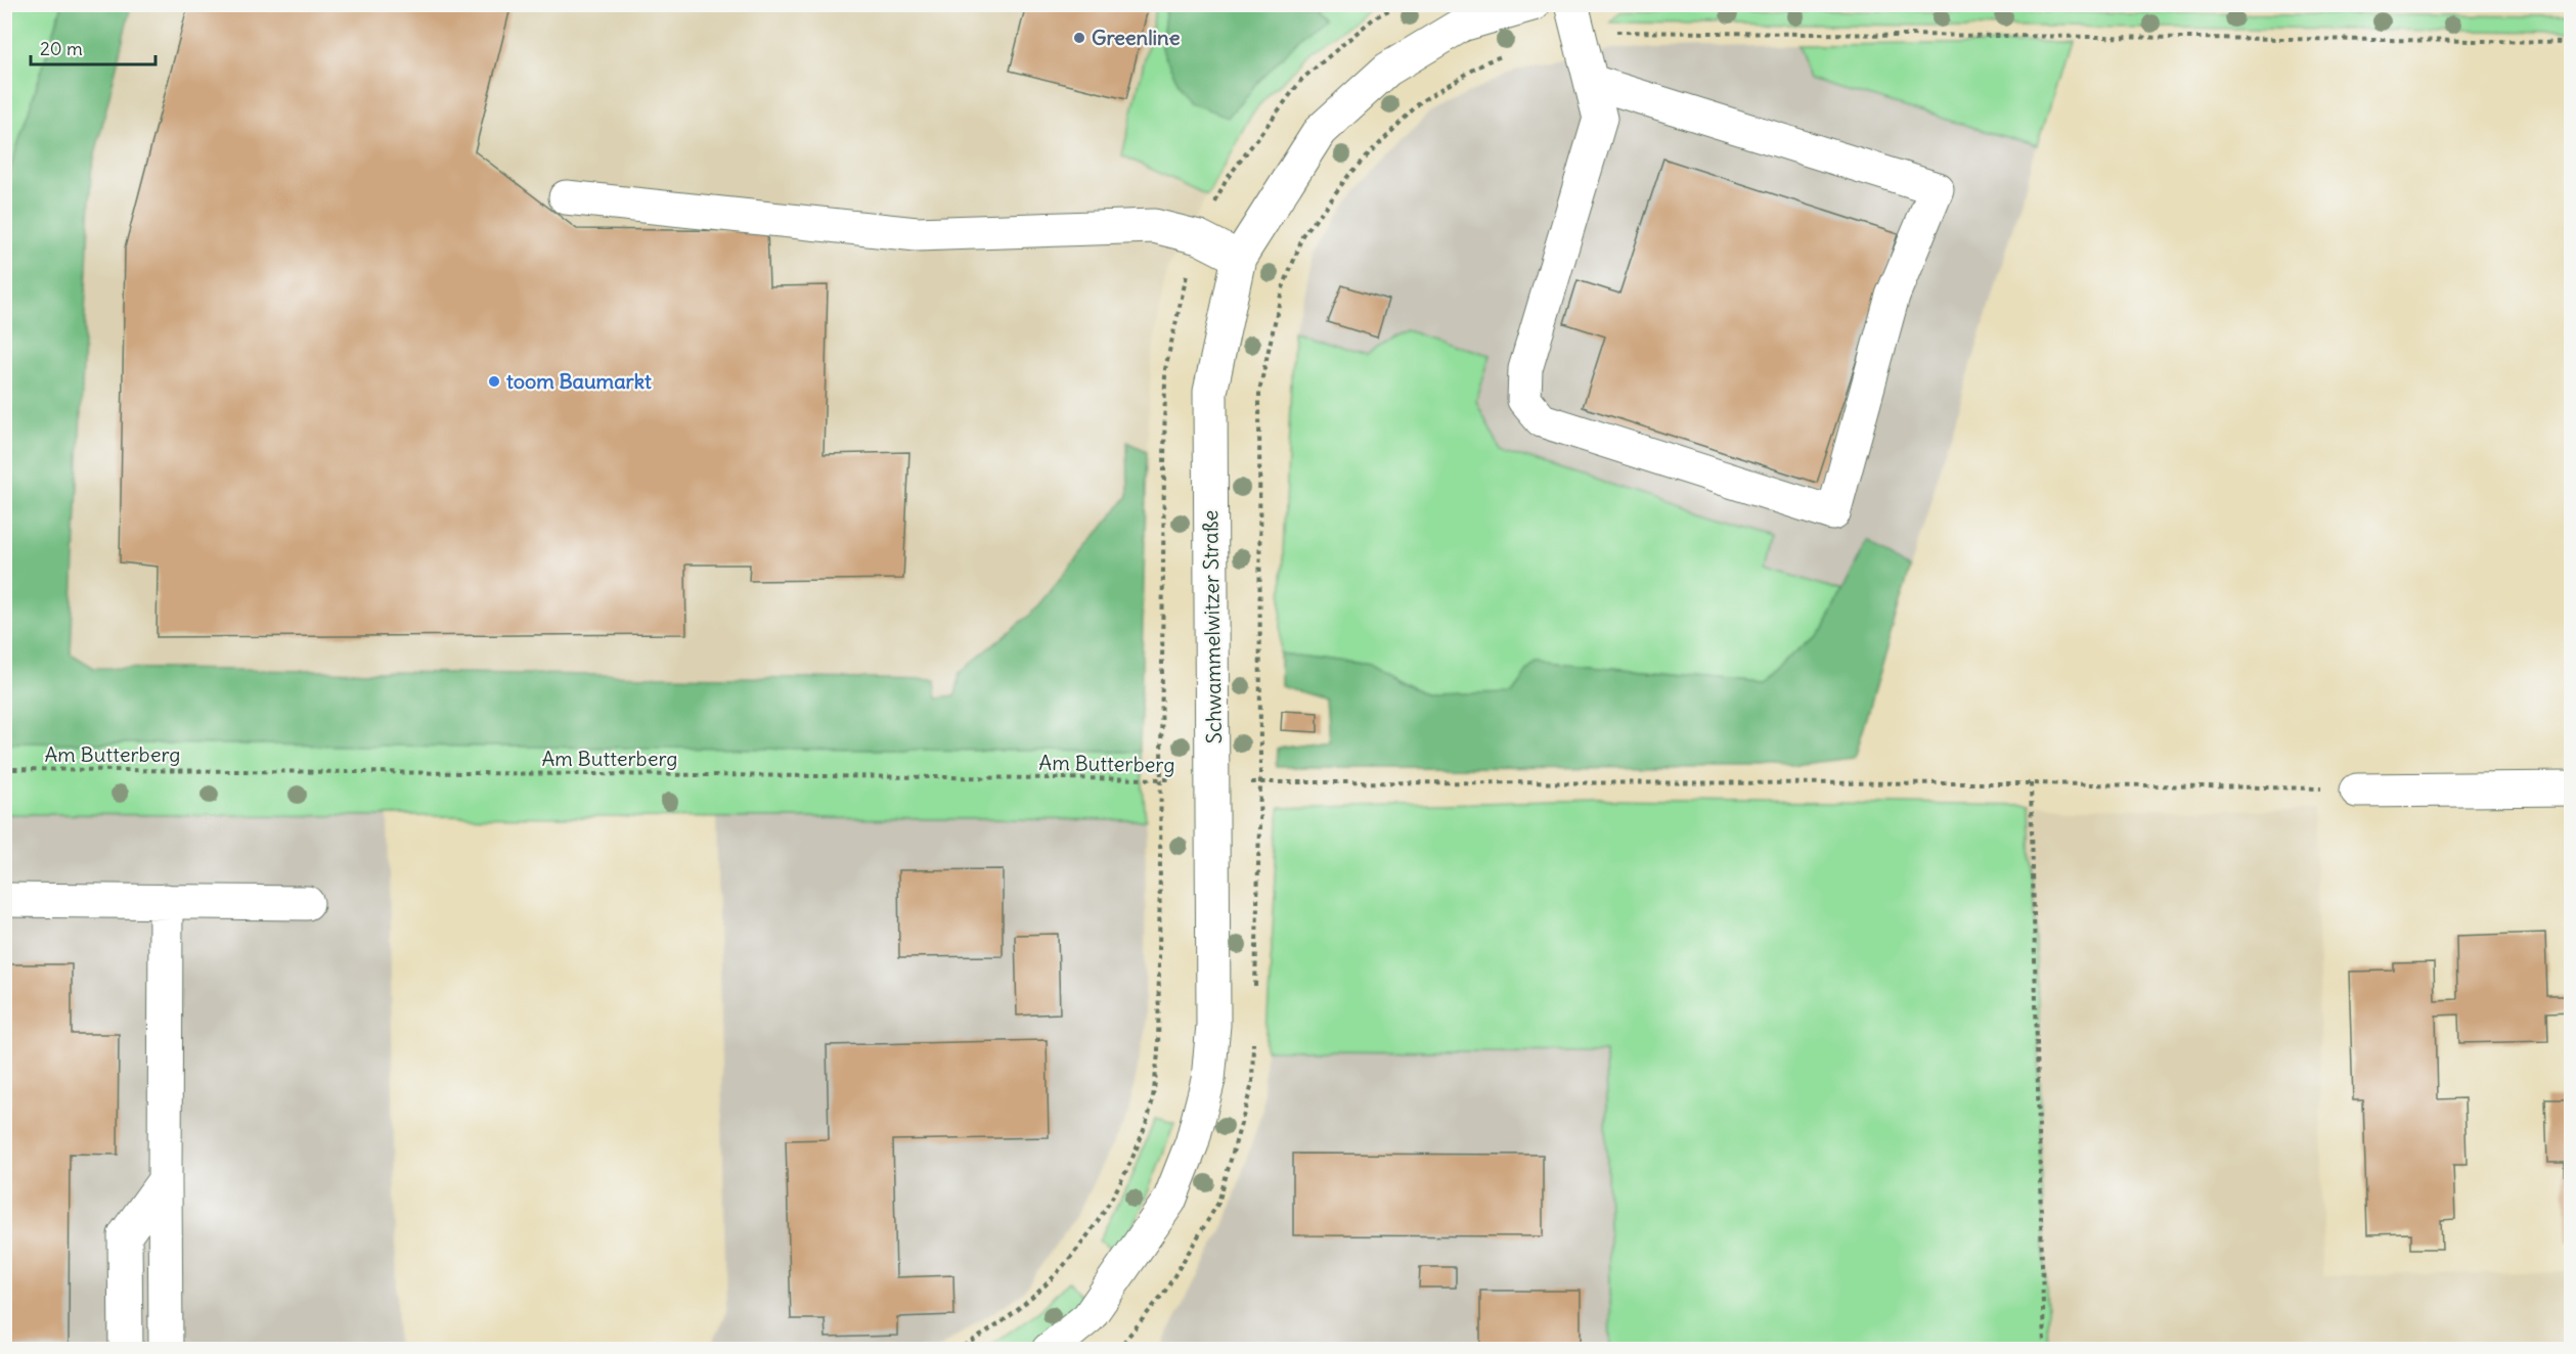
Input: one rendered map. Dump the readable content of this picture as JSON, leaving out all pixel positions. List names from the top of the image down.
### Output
{
  "streets": {
    "street": ["Schwammelwitzer Straße"],
    "path": ["Am Butterberg"]
  },
  "crossings": [
    ["Schwammelwitzer Straße", "Am Butterberg"]
  ],
  "places": ["Greenline", "toom Baumarkt"],
  "scale_bar": "20 m"
}
